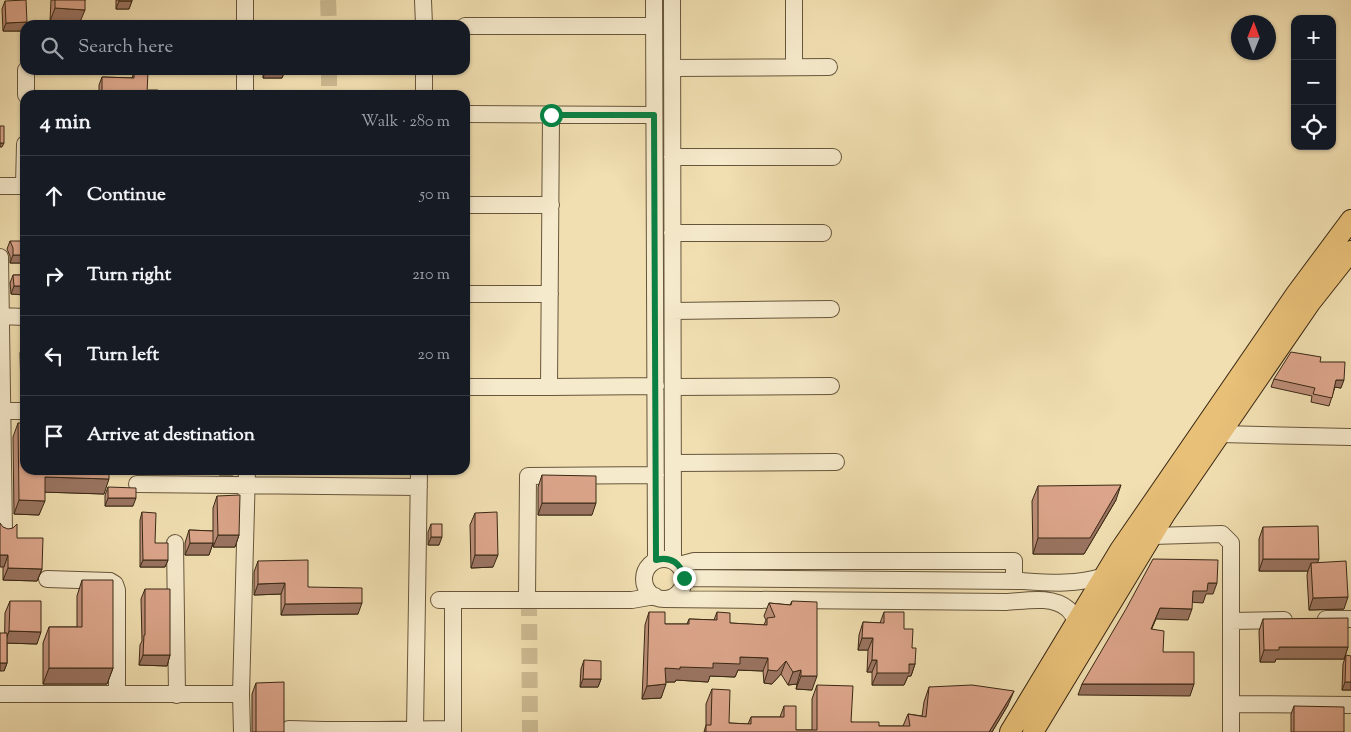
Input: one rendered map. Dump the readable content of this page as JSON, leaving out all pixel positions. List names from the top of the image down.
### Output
{
  "north": "top",
  "page": {
    "map_buttons": ["+", "−"],
    "search": "Search here",
    "heading": ["4 min", "Walk · 280 m"],
    "list": [
      ["Continue", "50 m"],
      ["Turn right", "210 m"],
      ["Turn left", "20 m"],
      "Arrive at destination"
    ]
  }
}
